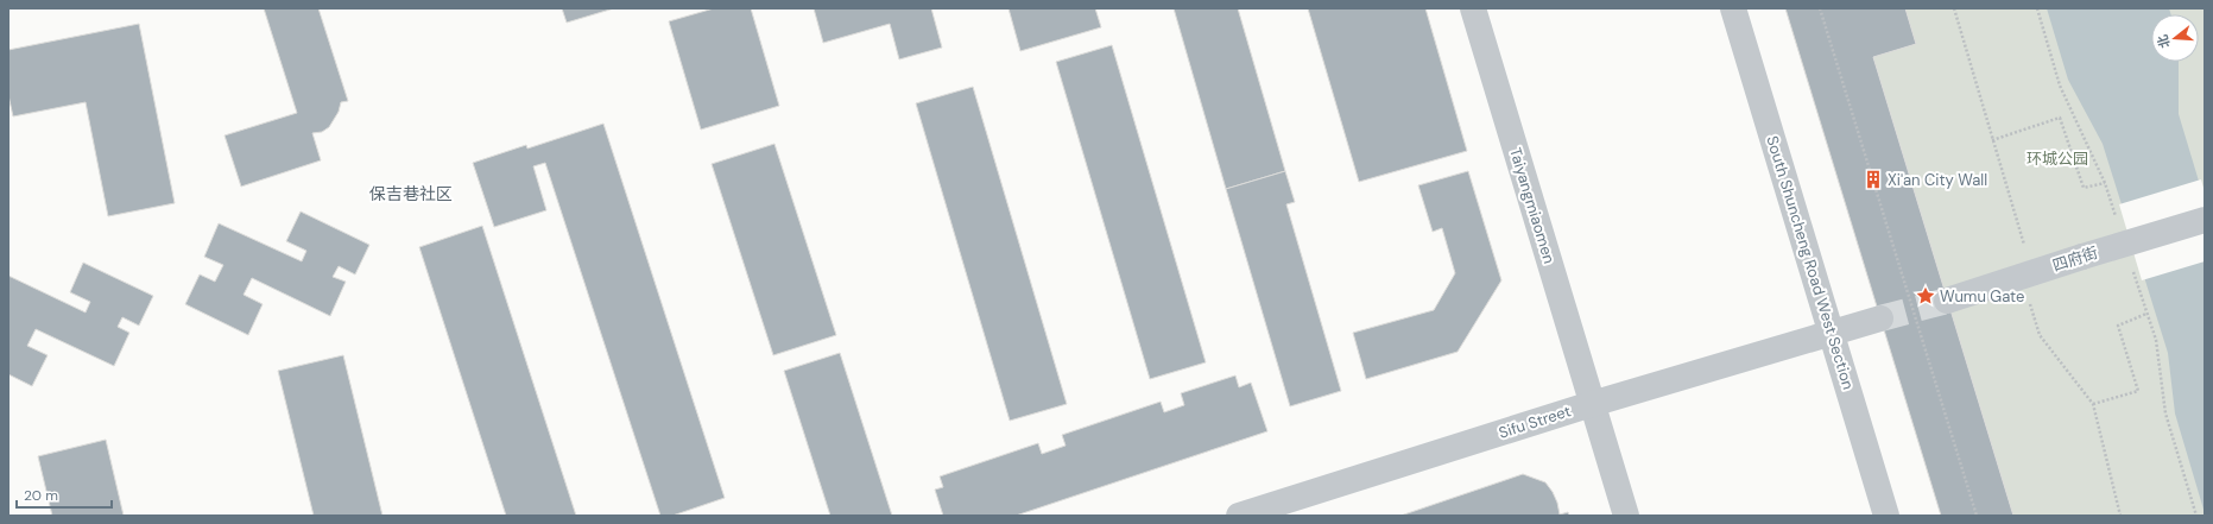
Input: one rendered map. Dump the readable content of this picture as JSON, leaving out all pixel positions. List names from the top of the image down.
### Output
{
  "streets": {
    "street": [
      "Taiyangmiaomen",
      "四府街",
      "South Shuncheng Road West Section",
      "Sifu Street"
    ]
  },
  "crossings": [
    ["Taiyangmiaomen", "Sifu Street"],
    ["South Shuncheng Road West Section", "Sifu Street"]
  ],
  "districts": ["保吉巷社区"],
  "parks": ["环城公园"],
  "places": {
    "building": ["Xi'an City Wall"],
    "place": ["Wumu Gate"]
  },
  "scale_bar": "20 m",
  "north": "left"
}
